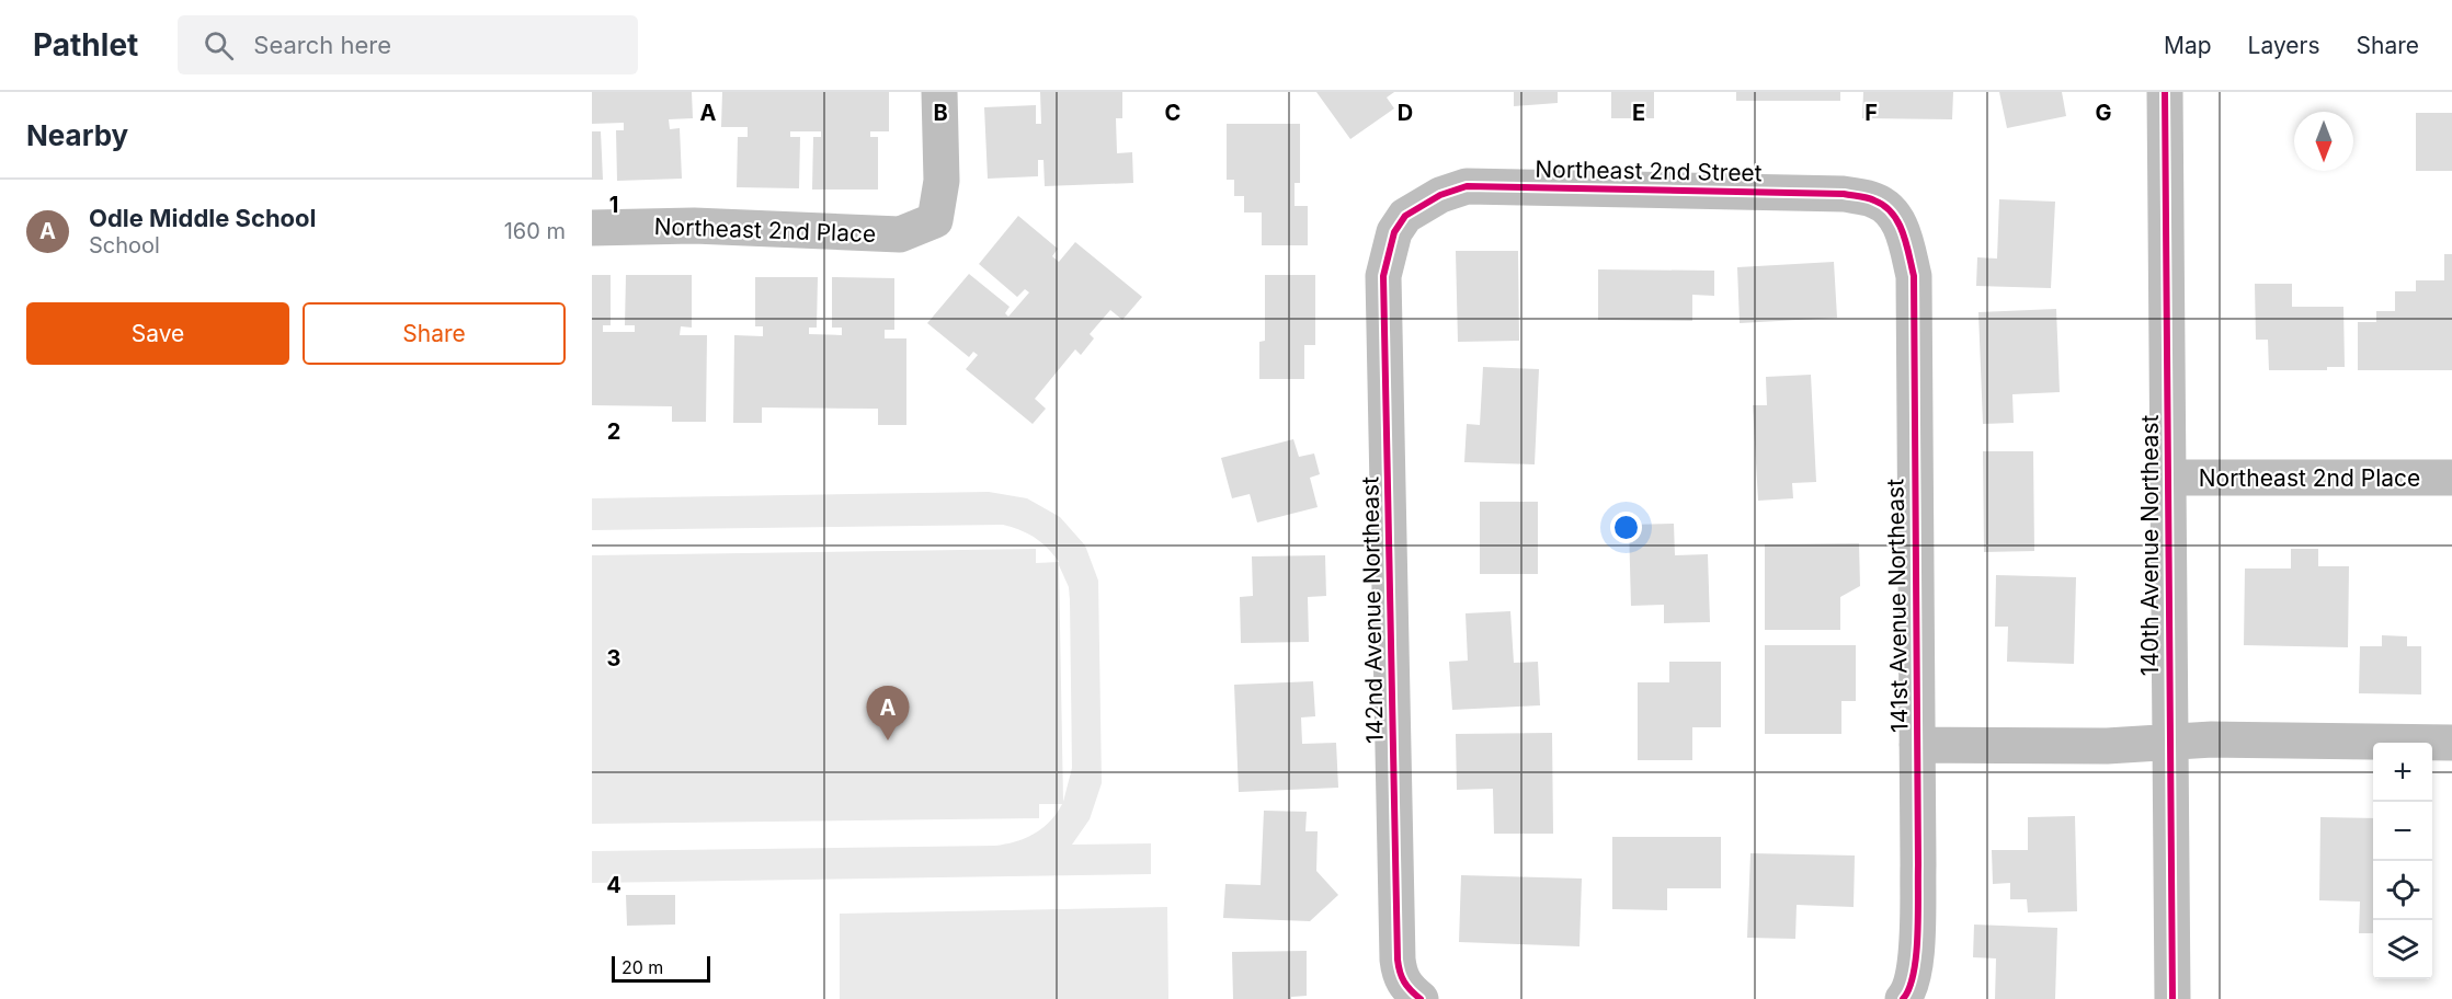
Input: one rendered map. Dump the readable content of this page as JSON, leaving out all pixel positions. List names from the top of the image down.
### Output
{
  "streets": {
    "street": [
      "Northeast 2nd Street",
      "Northeast 2nd Place",
      "140th Avenue Northeast",
      "141st Avenue Northeast",
      "142nd Avenue Northeast"
    ]
  },
  "crossings": [
    ["Northeast 2nd Street", "141st Avenue Northeast"],
    ["Northeast 2nd Street", "142nd Avenue Northeast"],
    ["Northeast 2nd Place", "140th Avenue Northeast"]
  ],
  "scale_bar": "20 m",
  "north": "bottom",
  "page": {
    "header": "Pathlet",
    "search": "Search here",
    "nav": ["Map", "Layers", "Share"],
    "heading": "Nearby",
    "list": [
      {
        "mark": "A",
        "name": "Odle Middle School",
        "note": "School",
        "value": "160 m"
      }
    ],
    "buttons": ["Save", "Share"],
    "pins": "A",
    "map_buttons": ["+", "−"],
    "scale": "20 m"
  },
  "grid": {
    "columns": [
      "A",
      "B",
      "C",
      "D",
      "E",
      "F",
      "G"
    ],
    "rows": [
      "1",
      "2",
      "3",
      "4"
    ]
  }
}
